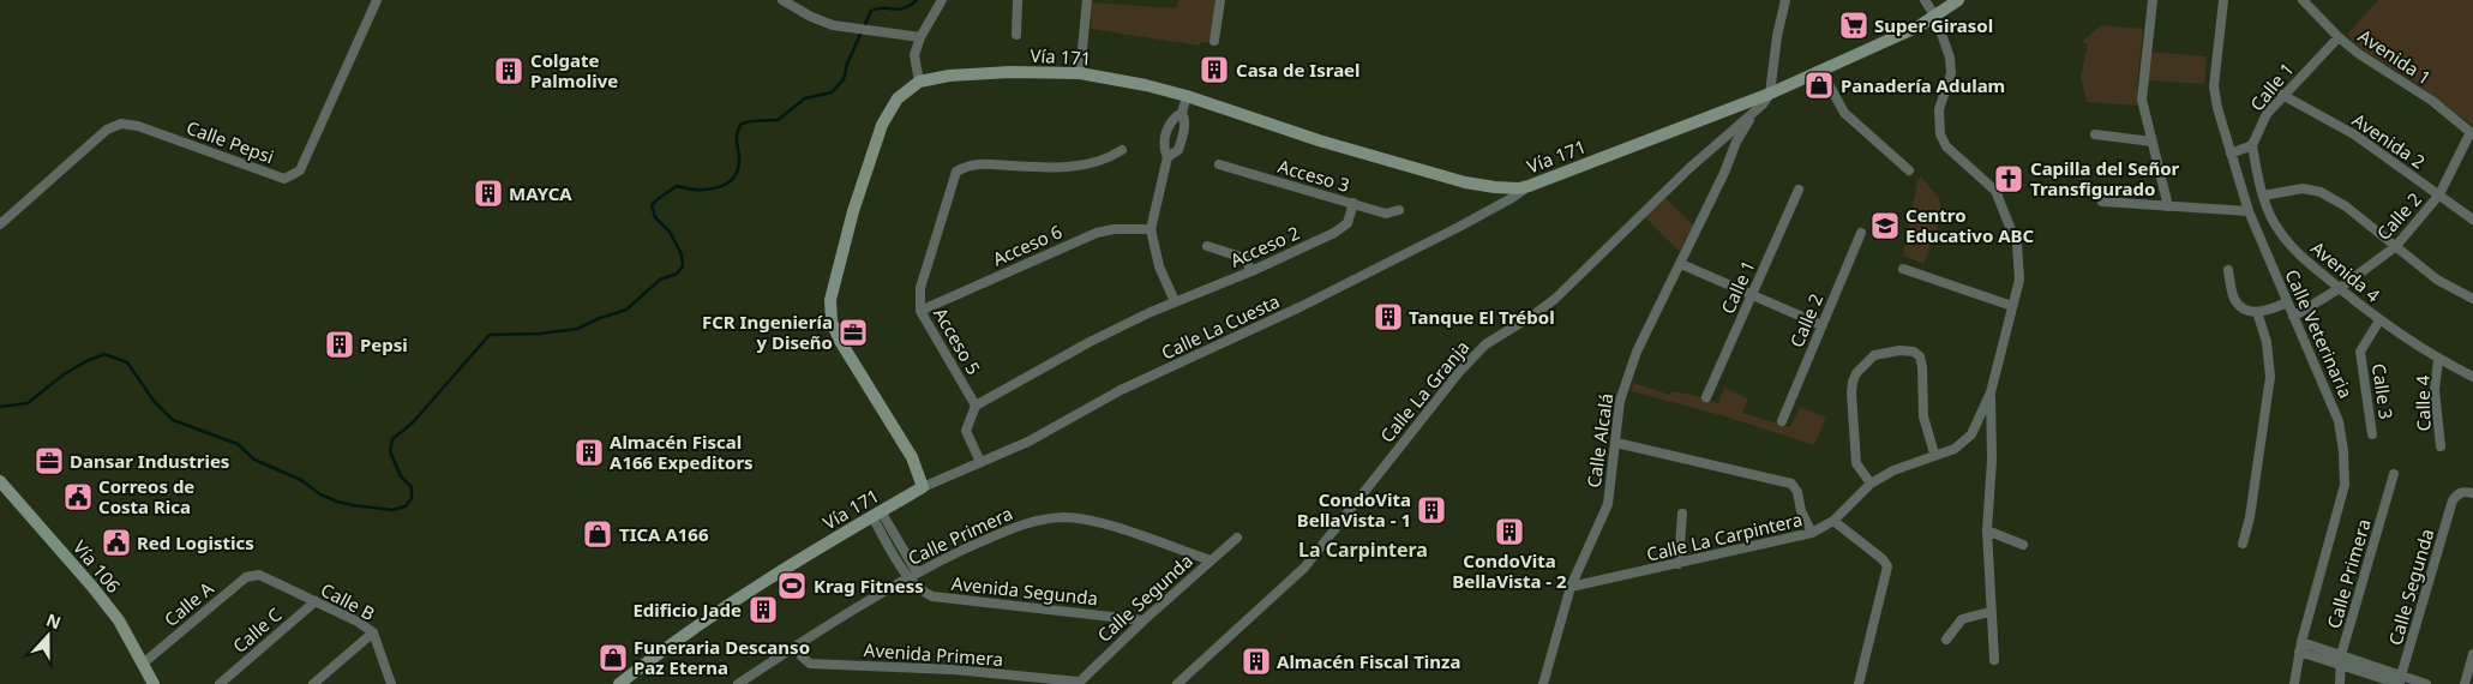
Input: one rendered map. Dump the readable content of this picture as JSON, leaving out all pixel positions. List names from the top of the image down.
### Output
{
  "streets": {
    "main road": ["Vía 171", "Vía 106"],
    "street": [
      "Avenida 1",
      "Calle 1",
      "Avenida 2",
      "Calle Pepsi",
      "Acceso 3",
      "Calle 2",
      "Acceso 6",
      "Acceso 2",
      "Avenida 4",
      "Calle La Cuesta",
      "Calle Veterinaria",
      "Acceso 5",
      "Calle La Granja",
      "Calle 3",
      "Calle 4",
      "Calle Alcalá",
      "Calle Primera",
      "Calle La Carpintera",
      "Calle Segunda",
      "Avenida Segunda",
      "Calle B",
      "Calle A",
      "Calle C",
      "Avenida Primera"
    ]
  },
  "crossings": [
    ["Vía 171", "Calle La Cuesta"],
    ["Vía 171", "Calle La Granja"],
    ["Vía 171", "Calle La Carpintera"],
    ["Avenida 1", "Calle 1"],
    ["Avenida 1", "Calle 2"],
    ["Calle 1", "Avenida 2"],
    ["Calle 1", "Avenida 4"],
    ["Avenida 2", "Calle 2"],
    ["Acceso 3", "Acceso 2"],
    ["Calle 2", "Avenida 4"],
    ["Calle 2", "Calle Veterinaria"],
    ["Acceso 6", "Acceso 5"],
    ["Avenida 4", "Calle 3"],
    ["Avenida 4", "Calle 4"],
    ["Calle La Granja", "Calle Alcalá"],
    ["Calle Alcalá", "Calle La Carpintera"],
    ["Calle Primera", "Calle Segunda"],
    ["Calle Primera", "Avenida Segunda"],
    ["Calle Primera", "Avenida Primera"],
    ["Vía 106", "Calle A"],
    ["Calle Segunda", "Avenida Segunda"],
    ["Calle Segunda", "Avenida Primera"],
    ["Calle B", "Calle A"],
    ["Calle B", "Calle C"]
  ],
  "districts": ["La Carpintera"],
  "places": {
    "supermarket": ["Super Girasol"],
    "building": [
      "Casa de Israel",
      "Colgate Palmolive",
      "MAYCA",
      "Tanque El Trébol",
      "Pepsi",
      "Almacén Fiscal A166 Expeditors",
      "CondoVita BellaVista - 1",
      "CondoVita BellaVista - 2",
      "Edificio Jade",
      "Almacén Fiscal Tinza"
    ],
    "shop": ["Panadería Adulam", "TICA A166", "Funeraria Descanso Paz Eterna"],
    "church": ["Capilla del Señor Transfigurado"],
    "school or university": ["Centro Educativo ABC"],
    "office": ["FCR Ingeniería y Diseño", "Dansar Industries"],
    "public building": ["Correos de Costa Rica", "Red Logistics"],
    "sports": ["Krag Fitness"]
  },
  "north": "top"
}
